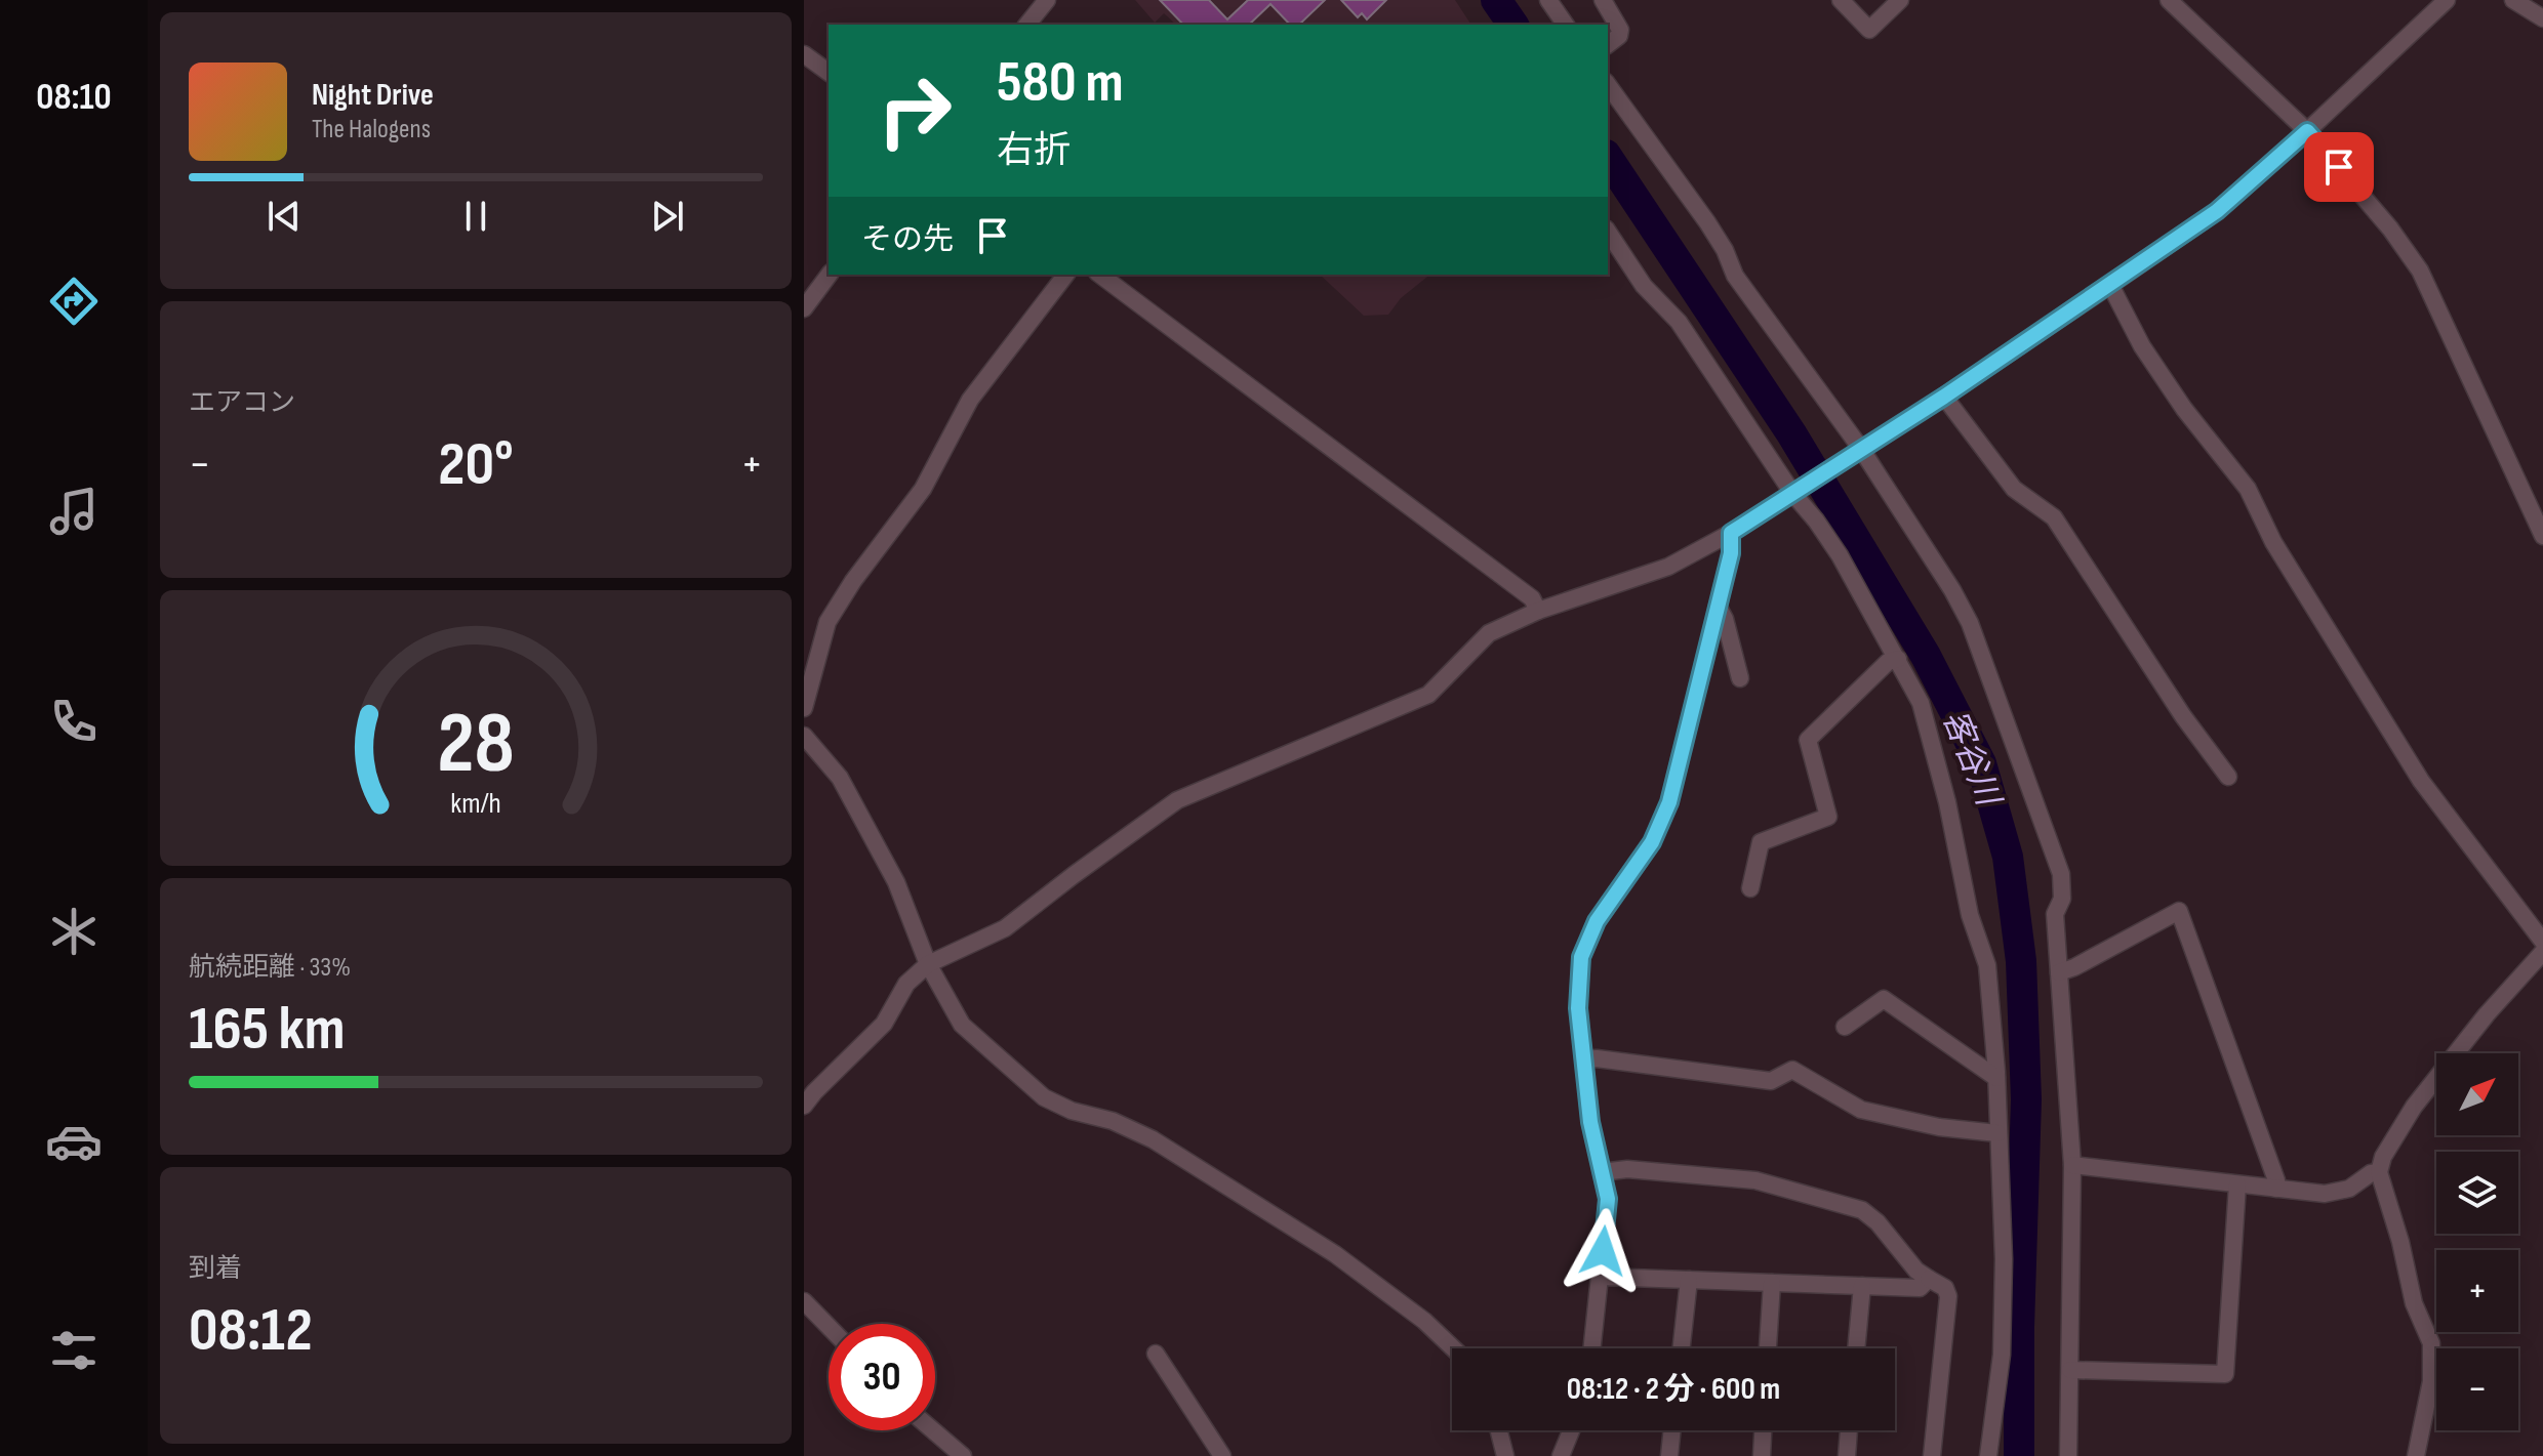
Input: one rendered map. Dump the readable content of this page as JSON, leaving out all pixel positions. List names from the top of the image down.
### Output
{
  "water": ["客谷川"],
  "north": "top right",
  "page": {
    "tabs": "08:10",
    "turn": ["580 m", "右折"],
    "song": ["Night Drive", "The Halogens"],
    "then": "その先",
    "tile": [
      "エアコン",
      ["航続距離 · 33%", "165 km"],
      ["到着", "08:12"]
    ],
    "heat": ["−", "20°", "+"],
    "map_buttons": ["+", "−"],
    "limit": "30",
    "trip": "08:12 · 2 分 · 600 m",
    "gauge": ["28", "km/h"]
  }
}
